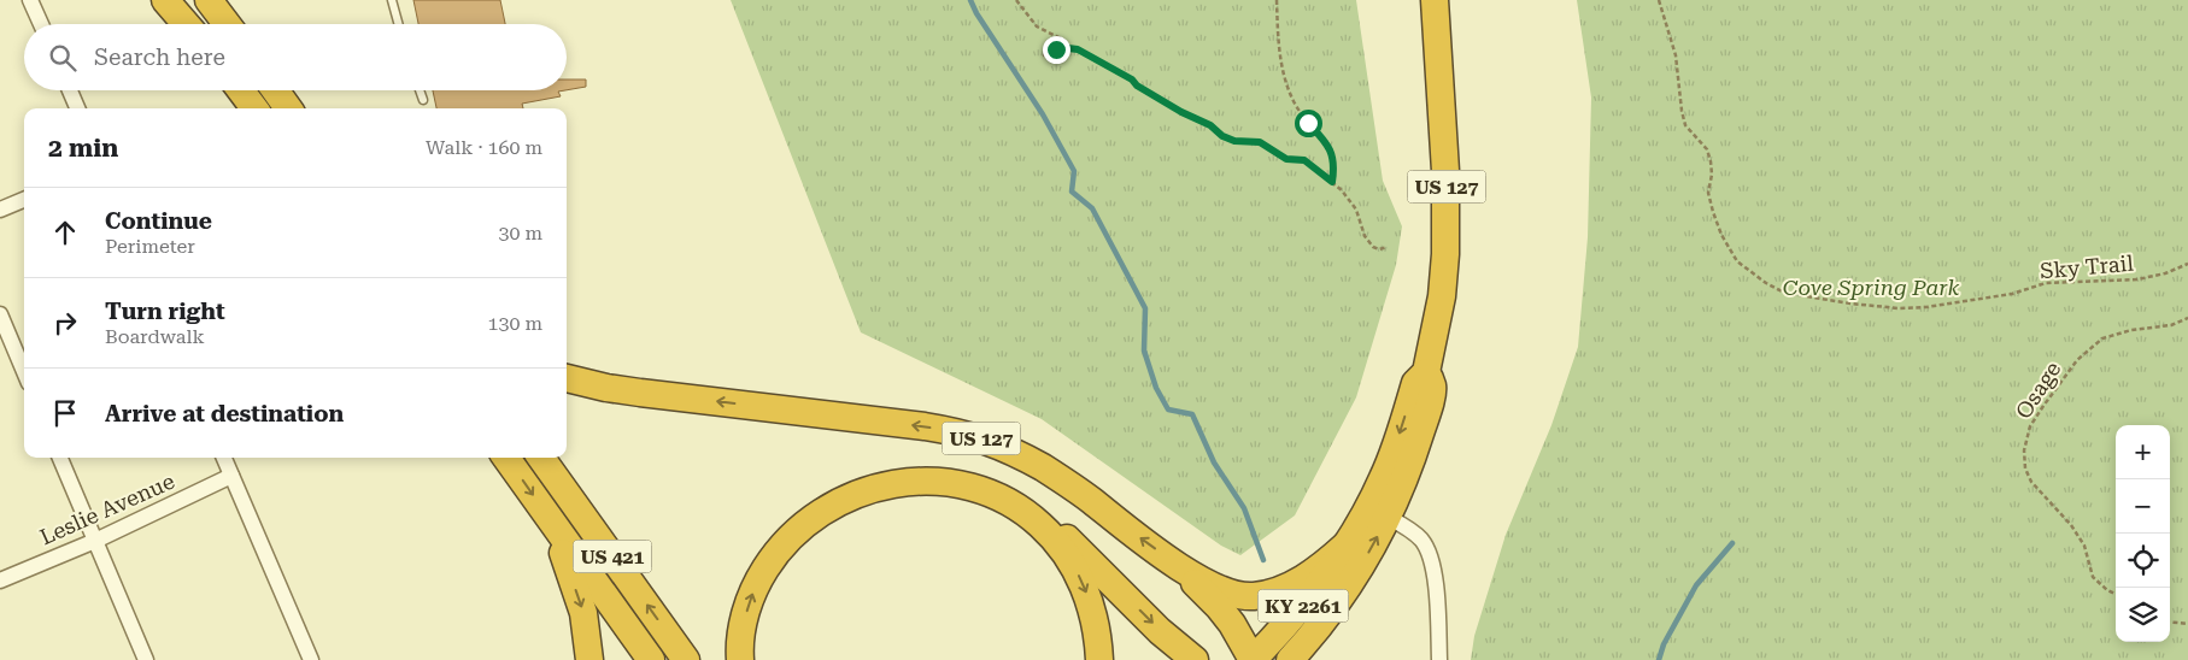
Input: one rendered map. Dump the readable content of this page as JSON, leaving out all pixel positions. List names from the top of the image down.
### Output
{
  "streets": {
    "highway": ["US 127", "US 421", "KY 2261"],
    "street": ["Leslie Avenue"],
    "path": ["Sky Trail", "Osage"]
  },
  "crossings": [
    ["US 127", "KY 2261"]
  ],
  "parks": ["Cove Spring Park"],
  "page": {
    "search": "Search here",
    "heading": ["2 min", "Walk · 160 m"],
    "list": [
      ["Continue", "Perimeter", "30 m"],
      ["Turn right", "Boardwalk", "130 m"],
      "Arrive at destination"
    ],
    "map_buttons": ["+", "−"]
  }
}
